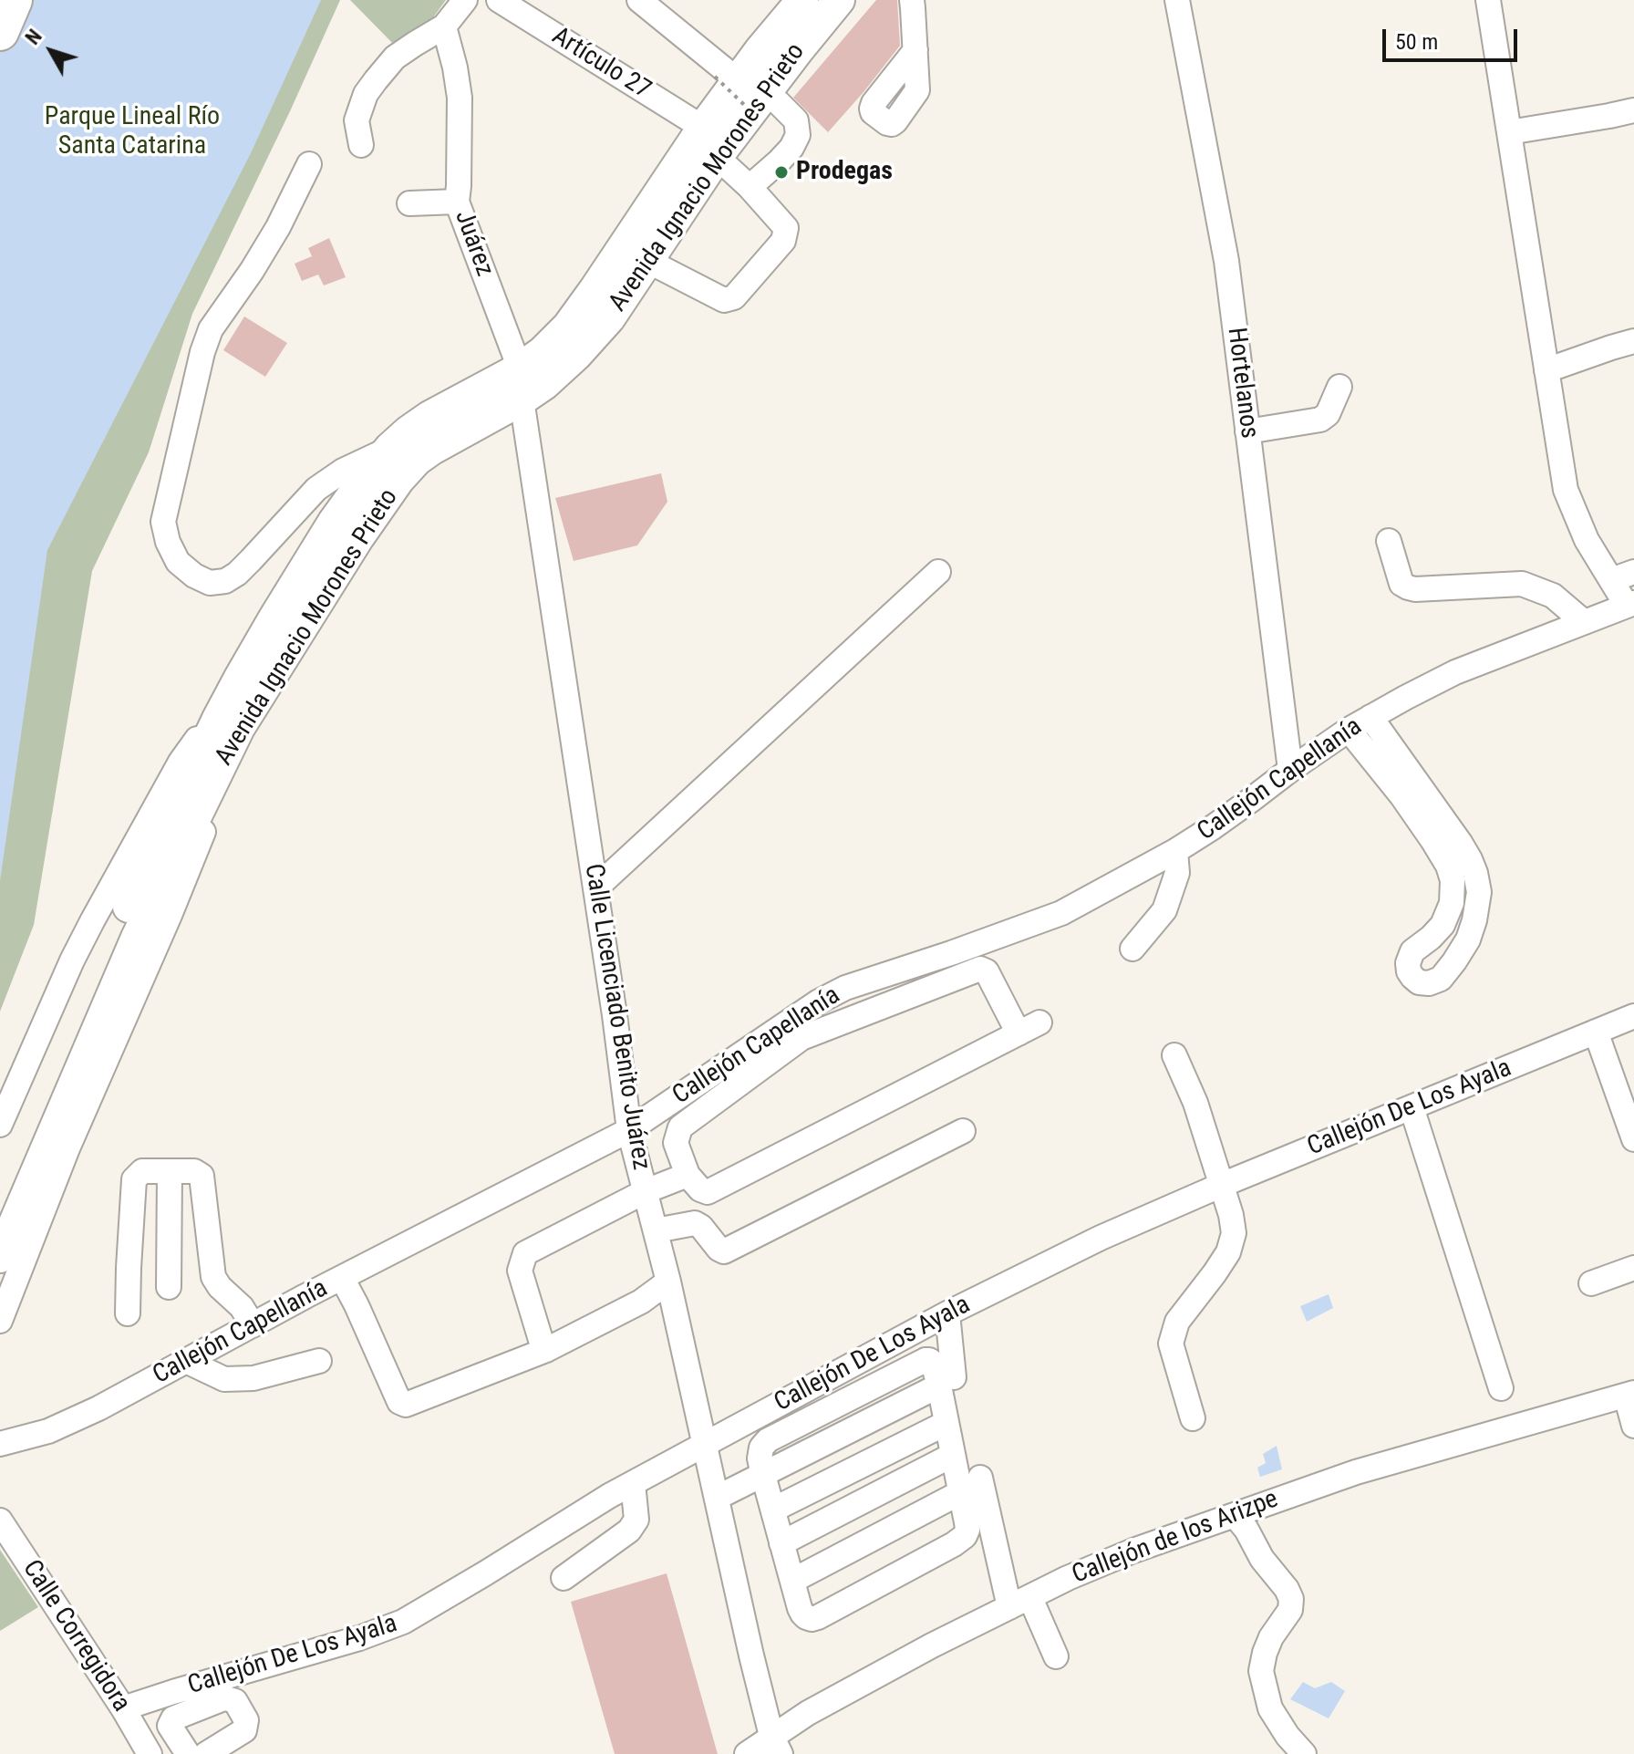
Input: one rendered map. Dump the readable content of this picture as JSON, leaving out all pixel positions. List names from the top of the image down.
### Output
{
  "streets": {
    "main road": ["Avenida Ignacio Morones Prieto"],
    "street": [
      "Artículo 27",
      "Juárez",
      "Hortelanos",
      "Callejón Capellanía",
      "Calle Licenciado Benito Juárez",
      "Callejón De Los Ayala",
      "Callejón de los Arizpe",
      "Calle Corregidora"
    ]
  },
  "crossings": [
    ["Artículo 27", "Avenida Ignacio Morones Prieto"],
    ["Avenida Ignacio Morones Prieto", "Juárez"],
    ["Avenida Ignacio Morones Prieto", "Calle Licenciado Benito Juárez"],
    ["Hortelanos", "Callejón Capellanía"],
    ["Callejón Capellanía", "Calle Licenciado Benito Juárez"],
    ["Calle Licenciado Benito Juárez", "Callejón De Los Ayala"],
    ["Calle Licenciado Benito Juárez", "Callejón de los Arizpe"],
    ["Callejón De Los Ayala", "Calle Corregidora"]
  ],
  "parks": ["Parque Lineal Río Santa Catarina"],
  "places": ["Prodegas"],
  "scale_bar": "50 m",
  "north": "top left"
}
